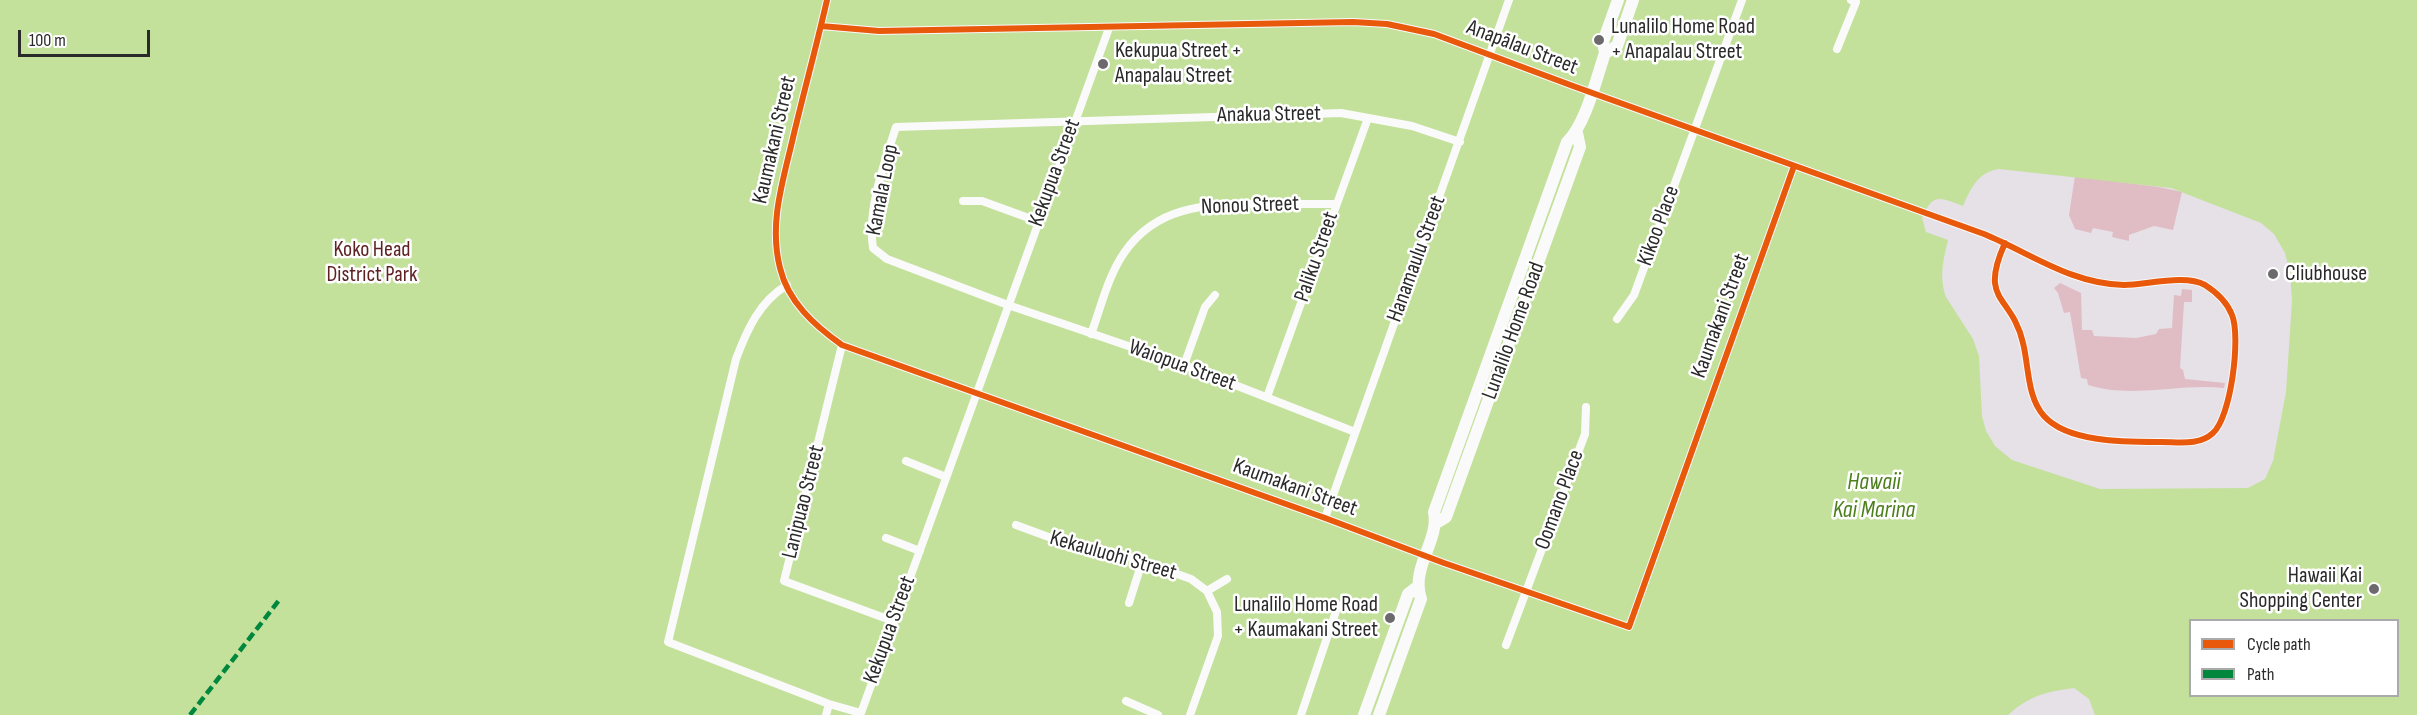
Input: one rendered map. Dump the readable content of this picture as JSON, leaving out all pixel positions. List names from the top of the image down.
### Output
{
  "streets": {
    "main road": ["Lunalilo Home Road"],
    "street": [
      "Anapālau Street",
      "Anakua Street",
      "Kaumakani Street",
      "Kekupua Street",
      "Kamala Loop",
      "Nonou Street",
      "Kikoo Place",
      "Paliku Street",
      "Hanamaulu Street",
      "Waiopua Street",
      "Oomano Place",
      "Lanipuao Street",
      "Kekauluohi Street"
    ]
  },
  "crossings": [
    ["Anapālau Street", "Kaumakani Street"],
    ["Anapālau Street", "Kekupua Street"],
    ["Anapālau Street", "Kikoo Place"],
    ["Anapālau Street", "Hanamaulu Street"],
    ["Anapālau Street", "Lunalilo Home Road"],
    ["Anakua Street", "Kekupua Street"],
    ["Anakua Street", "Kamala Loop"],
    ["Anakua Street", "Paliku Street"],
    ["Anakua Street", "Hanamaulu Street"],
    ["Kaumakani Street", "Kekupua Street"],
    ["Kaumakani Street", "Hanamaulu Street"],
    ["Kaumakani Street", "Lunalilo Home Road"],
    ["Kaumakani Street", "Oomano Place"],
    ["Kaumakani Street", "Lanipuao Street"],
    ["Kekupua Street", "Kamala Loop"],
    ["Kekupua Street", "Waiopua Street"],
    ["Kekupua Street", "Lanipuao Street"],
    ["Kamala Loop", "Waiopua Street"],
    ["Nonou Street", "Paliku Street"],
    ["Nonou Street", "Waiopua Street"],
    ["Paliku Street", "Waiopua Street"],
    ["Hanamaulu Street", "Waiopua Street"]
  ],
  "water": ["Hawaii Kai Marina"],
  "parks": ["Koko Head District Park"],
  "places": [
    "Lunalilo Home Road + Anapalau Street",
    "Kekupua Street + Anapalau Street",
    "Cliubhouse",
    "Hawaii Kai Shopping Center",
    "Lunalilo Home Road + Kaumakani Street"
  ],
  "legend": ["Cycle path", "Path"],
  "scale_bar": "100 m"
}
